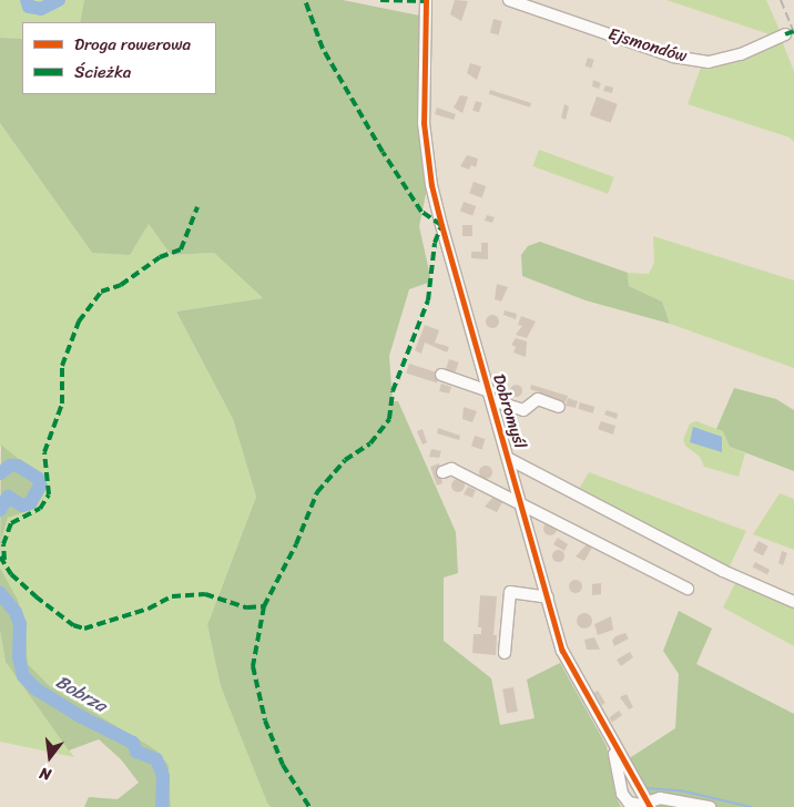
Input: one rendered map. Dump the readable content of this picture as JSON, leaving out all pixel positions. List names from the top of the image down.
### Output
{
  "streets": {
    "street": ["Ejsmondów", "Dobromyśl"]
  },
  "water": ["Bobrza"],
  "legend": ["Droga rowerowa", "Ścieżka"],
  "north": "bottom"
}
